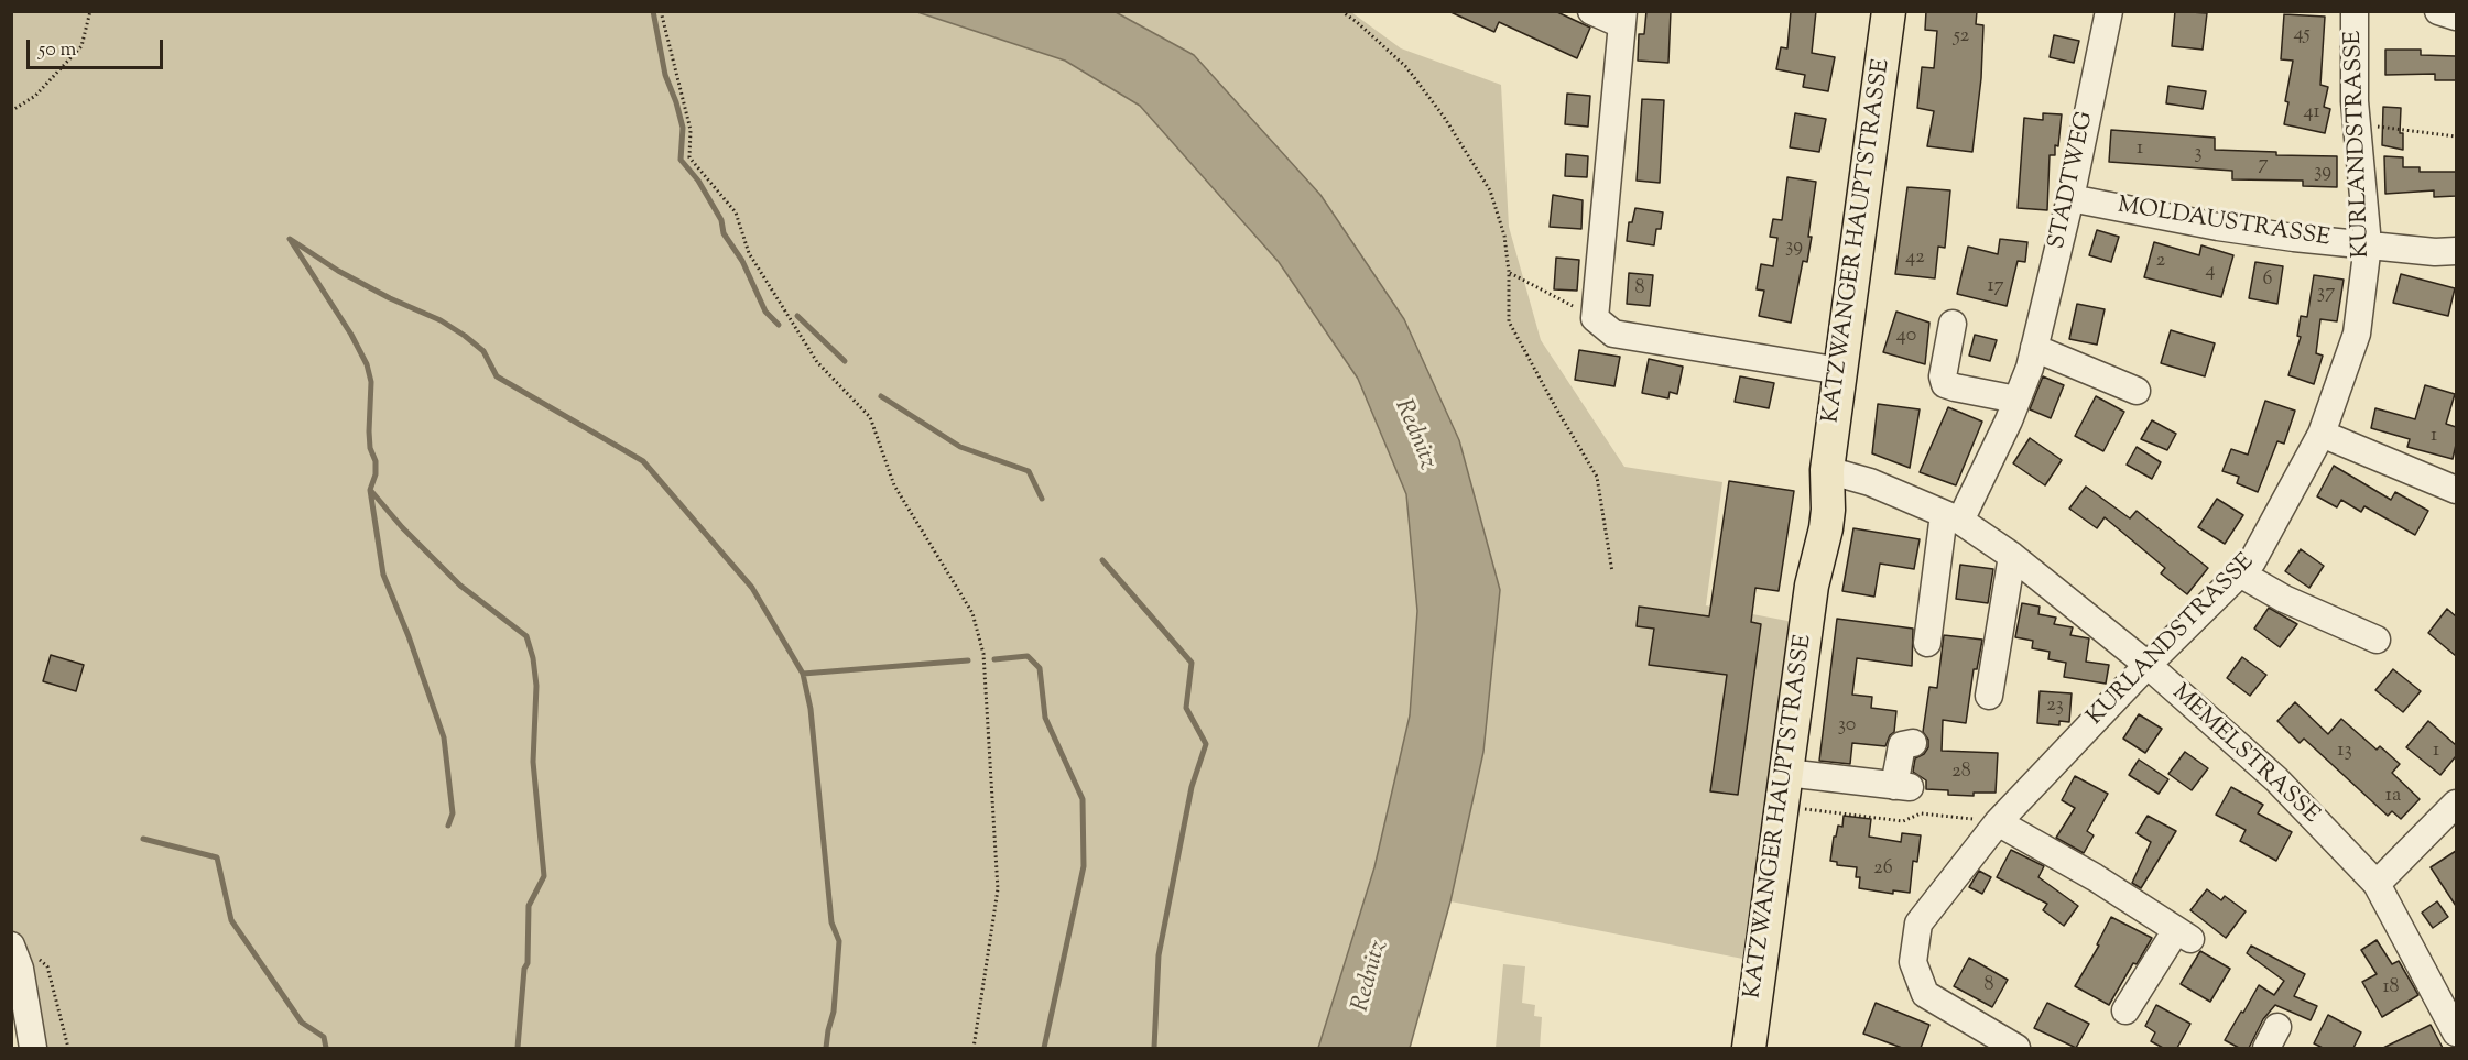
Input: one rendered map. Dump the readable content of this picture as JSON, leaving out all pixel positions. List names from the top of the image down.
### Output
{
  "streets": {
    "main road": ["KATZWANGER HAUPTSTRASSE"],
    "street": [
      "KURLANDSTRASSE",
      "STADTWEG",
      "MOLDAUSTRASSE",
      "MEMELSTRASSE"
    ]
  },
  "crossings": [
    ["KURLANDSTRASSE", "MOLDAUSTRASSE"],
    ["KURLANDSTRASSE", "MEMELSTRASSE"],
    ["STADTWEG", "MOLDAUSTRASSE"],
    ["STADTWEG", "MEMELSTRASSE"],
    ["KATZWANGER HAUPTSTRASSE", "MEMELSTRASSE"]
  ],
  "water": ["Rednitz"],
  "house_numbers": [
    "45",
    "52",
    "41",
    "1",
    "3",
    "7",
    "39",
    "39",
    "42",
    "2",
    "4",
    "6",
    "17",
    "8",
    "37",
    "40",
    "1",
    "23",
    "30",
    "13",
    "1",
    "28",
    "1a",
    "26",
    "8",
    "18"
  ],
  "scale_bar": "50 m"
}
